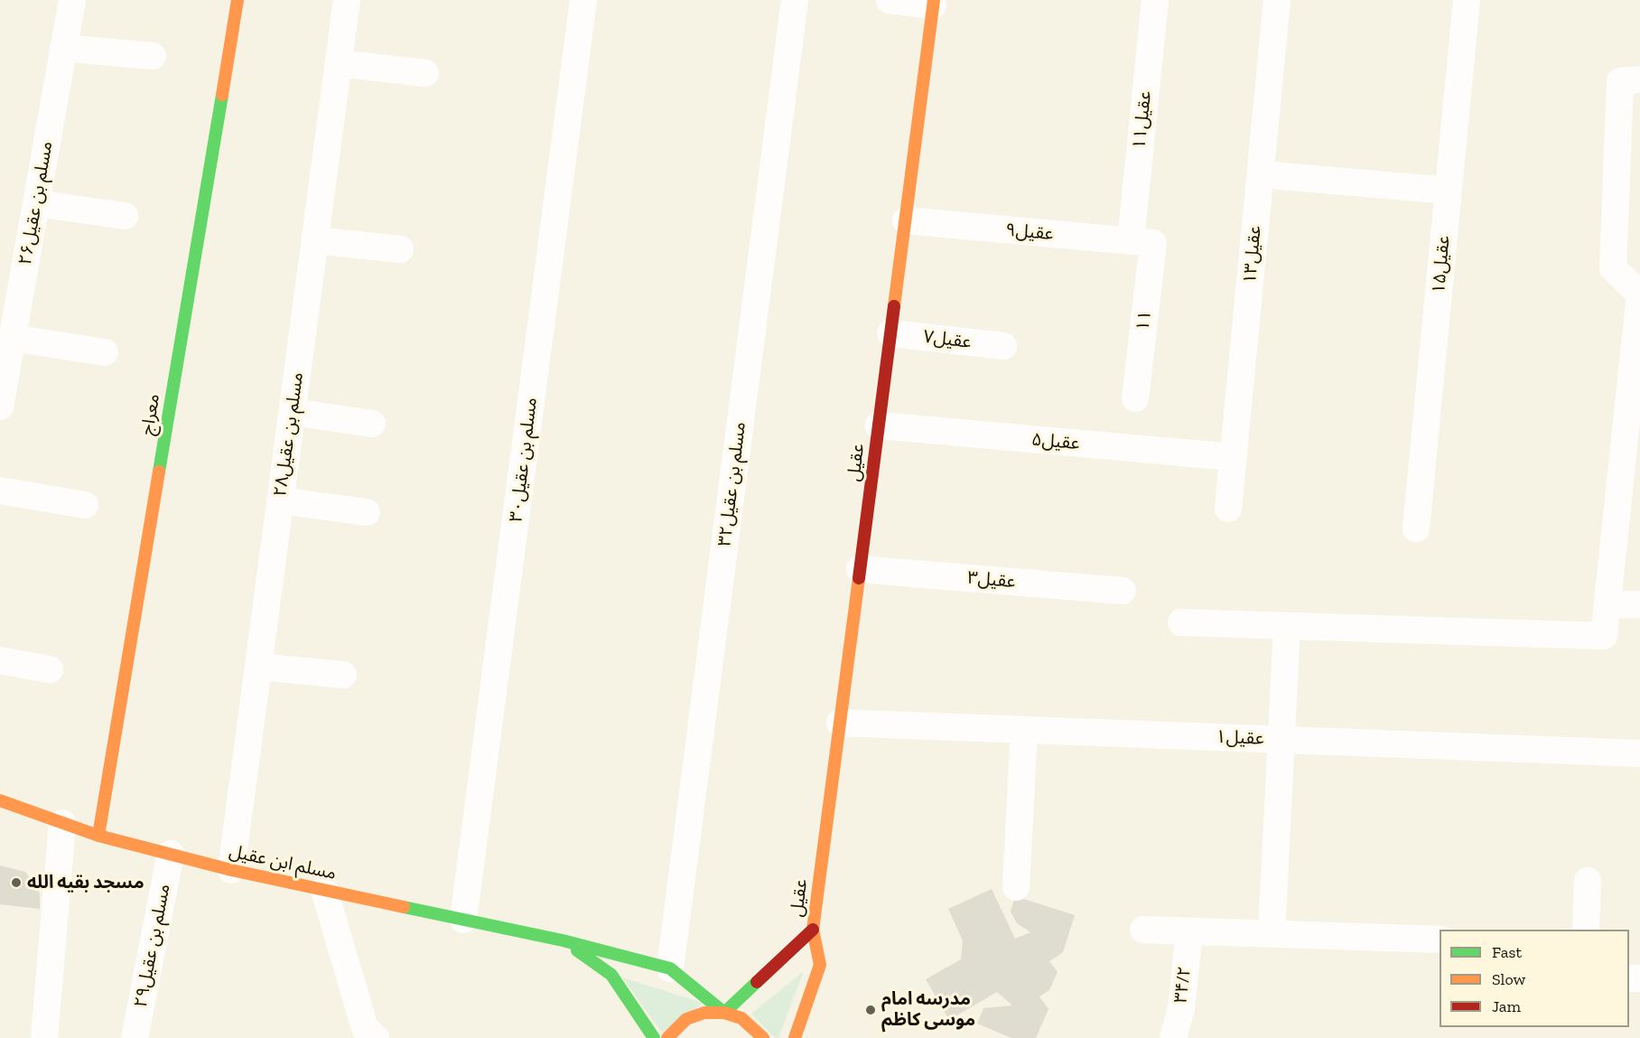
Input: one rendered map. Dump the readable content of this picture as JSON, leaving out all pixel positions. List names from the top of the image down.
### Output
{
  "streets": {
    "street": [
      "عقیل۱۱",
      "مسلم بن عقیل۲۶",
      "عقیل۹",
      "عقیل۱۳",
      "عقیل۱۵",
      "۱۱",
      "عقیل۷",
      "معراج",
      "مسلم بن عقیل۲۸",
      "عقیل۵",
      "مسلم بن عقیل۳۰",
      "عقیل",
      "مسلم بن عقیل۳۲",
      "عقیل۳",
      "عقیل۱",
      "مسلم ابن عقیل",
      "مسلم بن عقیل۲۹",
      "۳۴/۲"
    ]
  },
  "crossings": [
    ["عقیل۱۱", "عقیل۹"],
    ["عقیل۱۱", "۱۱"],
    ["عقیل۹", "۱۱"],
    ["عقیل۹", "عقیل"],
    ["عقیل۱۳", "عقیل۵"],
    ["عقیل۷", "عقیل"],
    ["معراج", "مسلم ابن عقیل"],
    ["مسلم بن عقیل۲۸", "مسلم ابن عقیل"],
    ["عقیل۵", "عقیل"],
    ["مسلم بن عقیل۳۰", "مسلم ابن عقیل"],
    ["عقیل", "عقیل۳"],
    ["عقیل", "عقیل۱"],
    ["مسلم بن عقیل۳۲", "مسلم ابن عقیل"],
    ["مسلم ابن عقیل", "مسلم بن عقیل۲۹"]
  ],
  "places": ["مسجد بقیه الله", "مدرسه امام موسی کاظم"],
  "legend": ["Fast", "Slow", "Jam"]
}
